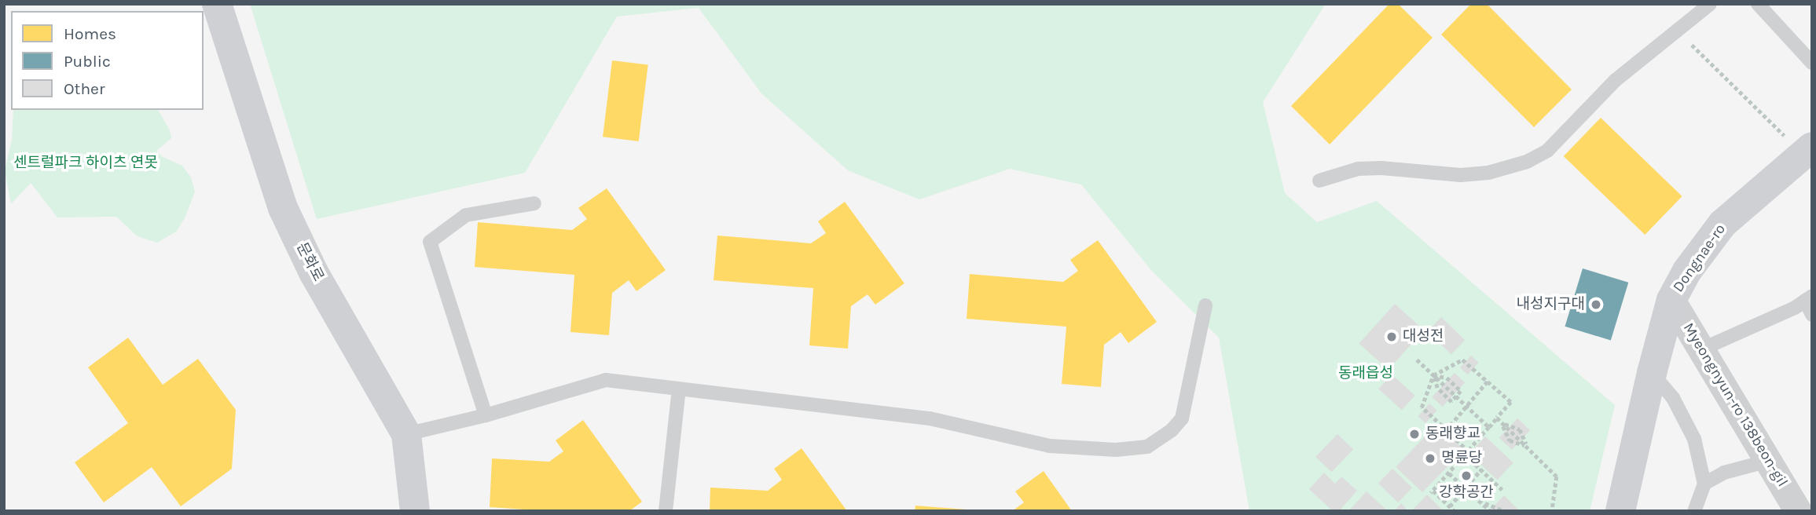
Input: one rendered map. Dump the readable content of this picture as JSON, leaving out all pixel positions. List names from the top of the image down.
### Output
{
  "streets": {
    "street": ["Dongnae-ro", "문화로", "Myeongnyun-ro 138beon-gil"]
  },
  "crossings": [
    ["Dongnae-ro", "Myeongnyun-ro 138beon-gil"]
  ],
  "parks": ["센트럴파크 하이츠 연못", "동래읍성"],
  "places": [
    "내성지구대",
    "대성전",
    "동래향교",
    "명륜당",
    "강학공간"
  ],
  "legend": ["Homes", "Public", "Other"]
}
